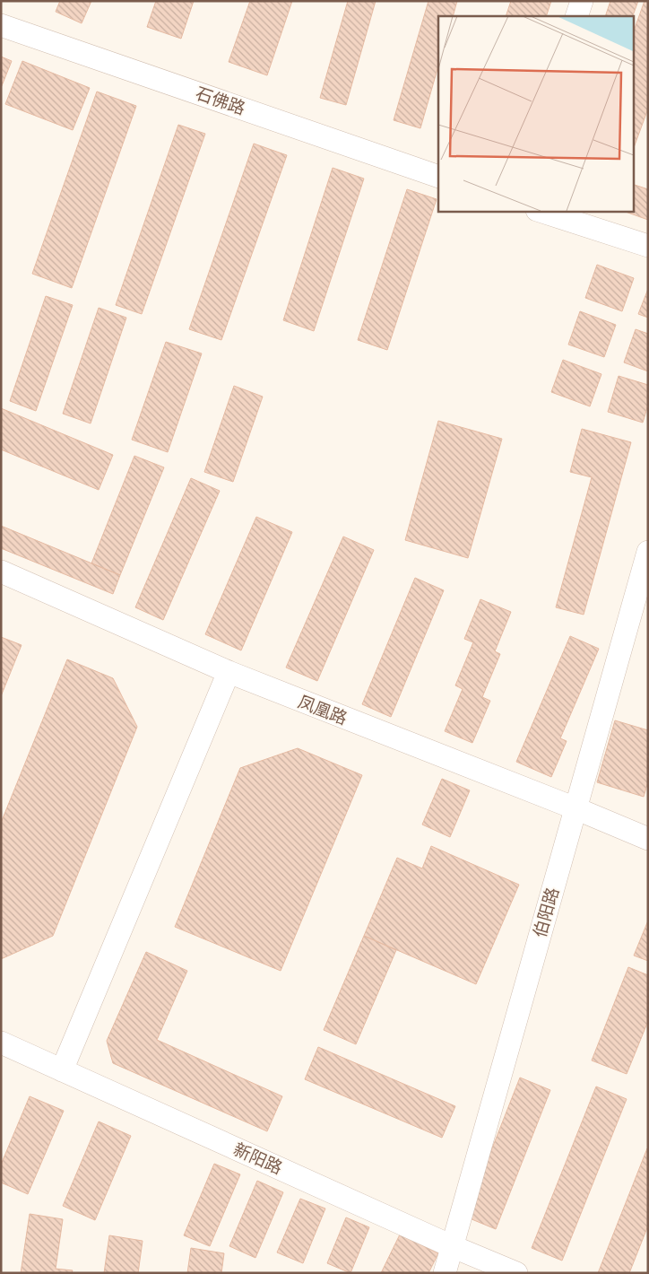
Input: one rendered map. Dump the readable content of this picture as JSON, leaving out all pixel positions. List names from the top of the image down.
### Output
{
  "streets": {
    "street": [
      "石佛路",
      "凤凰路",
      "伯阳路",
      "新阳路"
    ]
  },
  "crossings": [
    ["凤凰路", "伯阳路"],
    ["伯阳路", "新阳路"]
  ]
}
